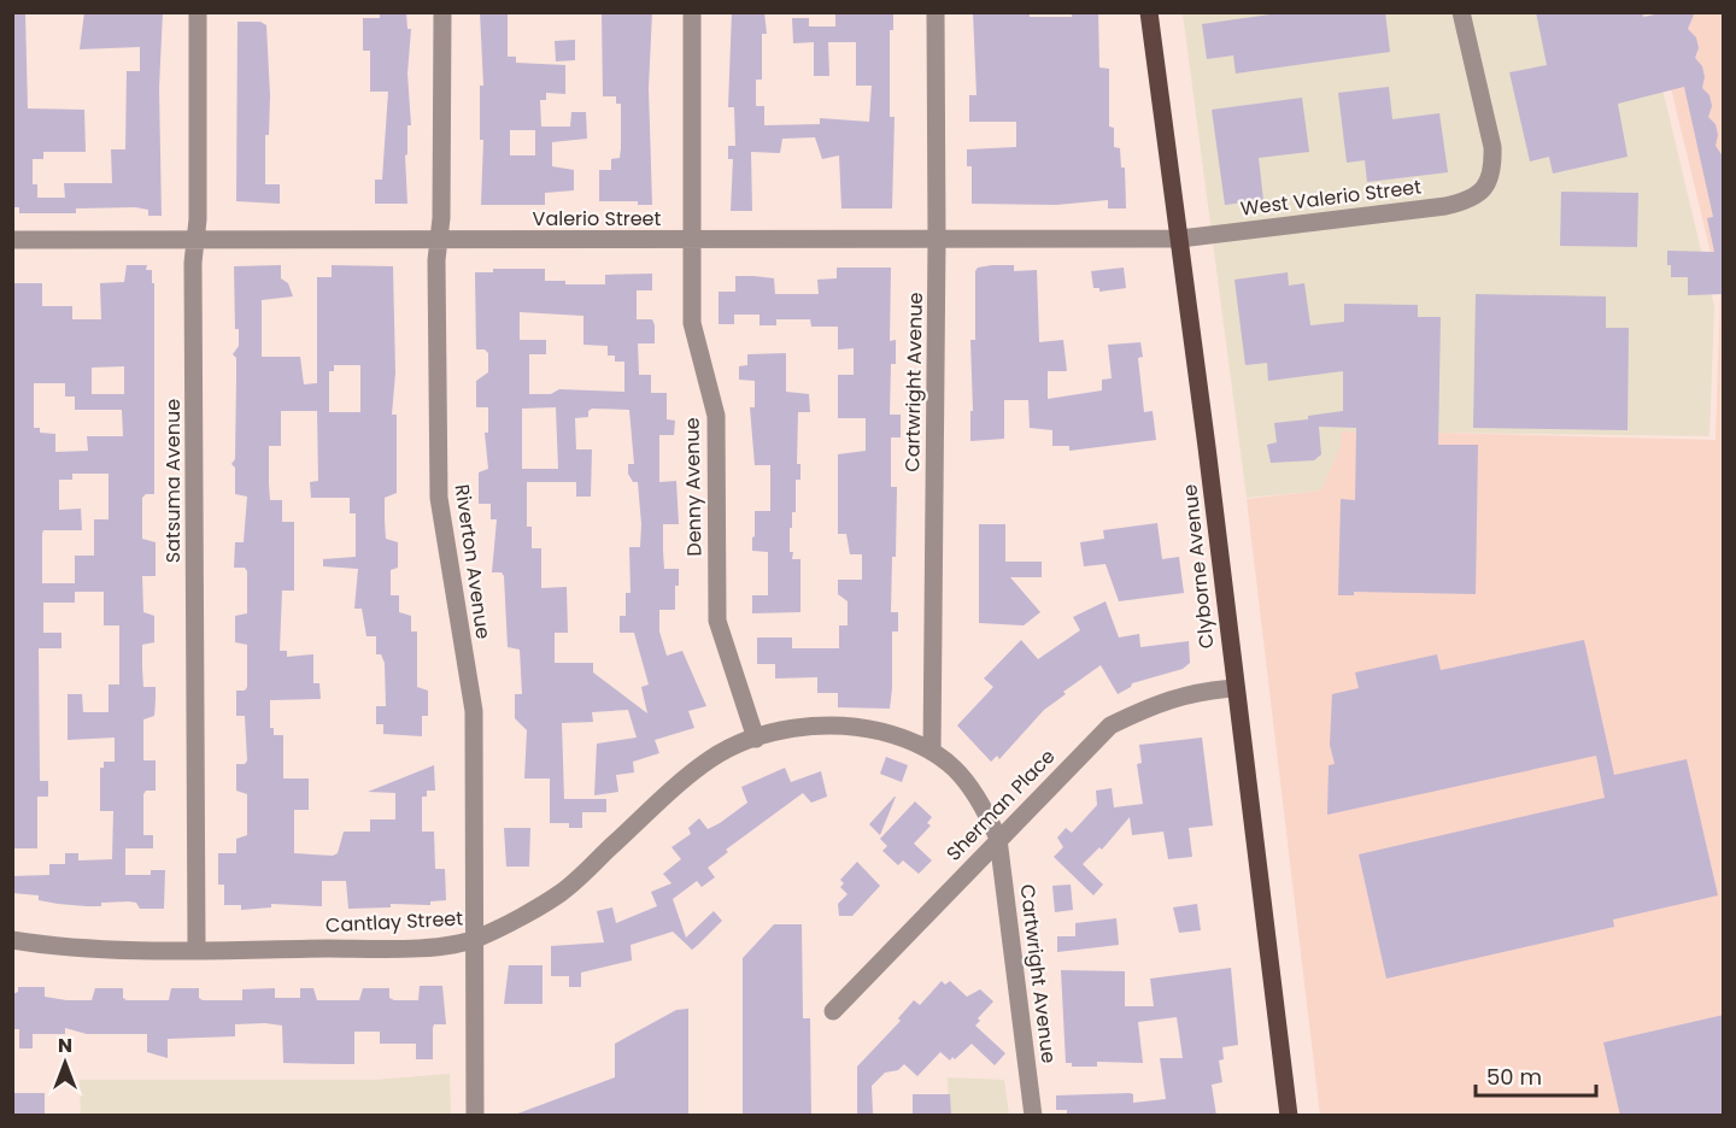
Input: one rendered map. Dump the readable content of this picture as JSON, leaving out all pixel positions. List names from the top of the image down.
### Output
{
  "streets": {
    "main road": ["Clyborne Avenue"],
    "street": [
      "West Valerio Street",
      "Valerio Street",
      "Cartwright Avenue",
      "Satsuma Avenue",
      "Denny Avenue",
      "Riverton Avenue",
      "Sherman Place",
      "Cantlay Street"
    ]
  },
  "crossings": [
    ["West Valerio Street", "Valerio Street"],
    ["West Valerio Street", "Clyborne Avenue"],
    ["Valerio Street", "Cartwright Avenue"],
    ["Valerio Street", "Satsuma Avenue"],
    ["Valerio Street", "Denny Avenue"],
    ["Valerio Street", "Riverton Avenue"],
    ["Valerio Street", "Clyborne Avenue"],
    ["Cartwright Avenue", "Sherman Place"],
    ["Cartwright Avenue", "Cantlay Street"],
    ["Satsuma Avenue", "Cantlay Street"],
    ["Denny Avenue", "Cantlay Street"],
    ["Riverton Avenue", "Cantlay Street"],
    ["Clyborne Avenue", "Sherman Place"]
  ],
  "scale_bar": "50 m",
  "north": "top"
}
